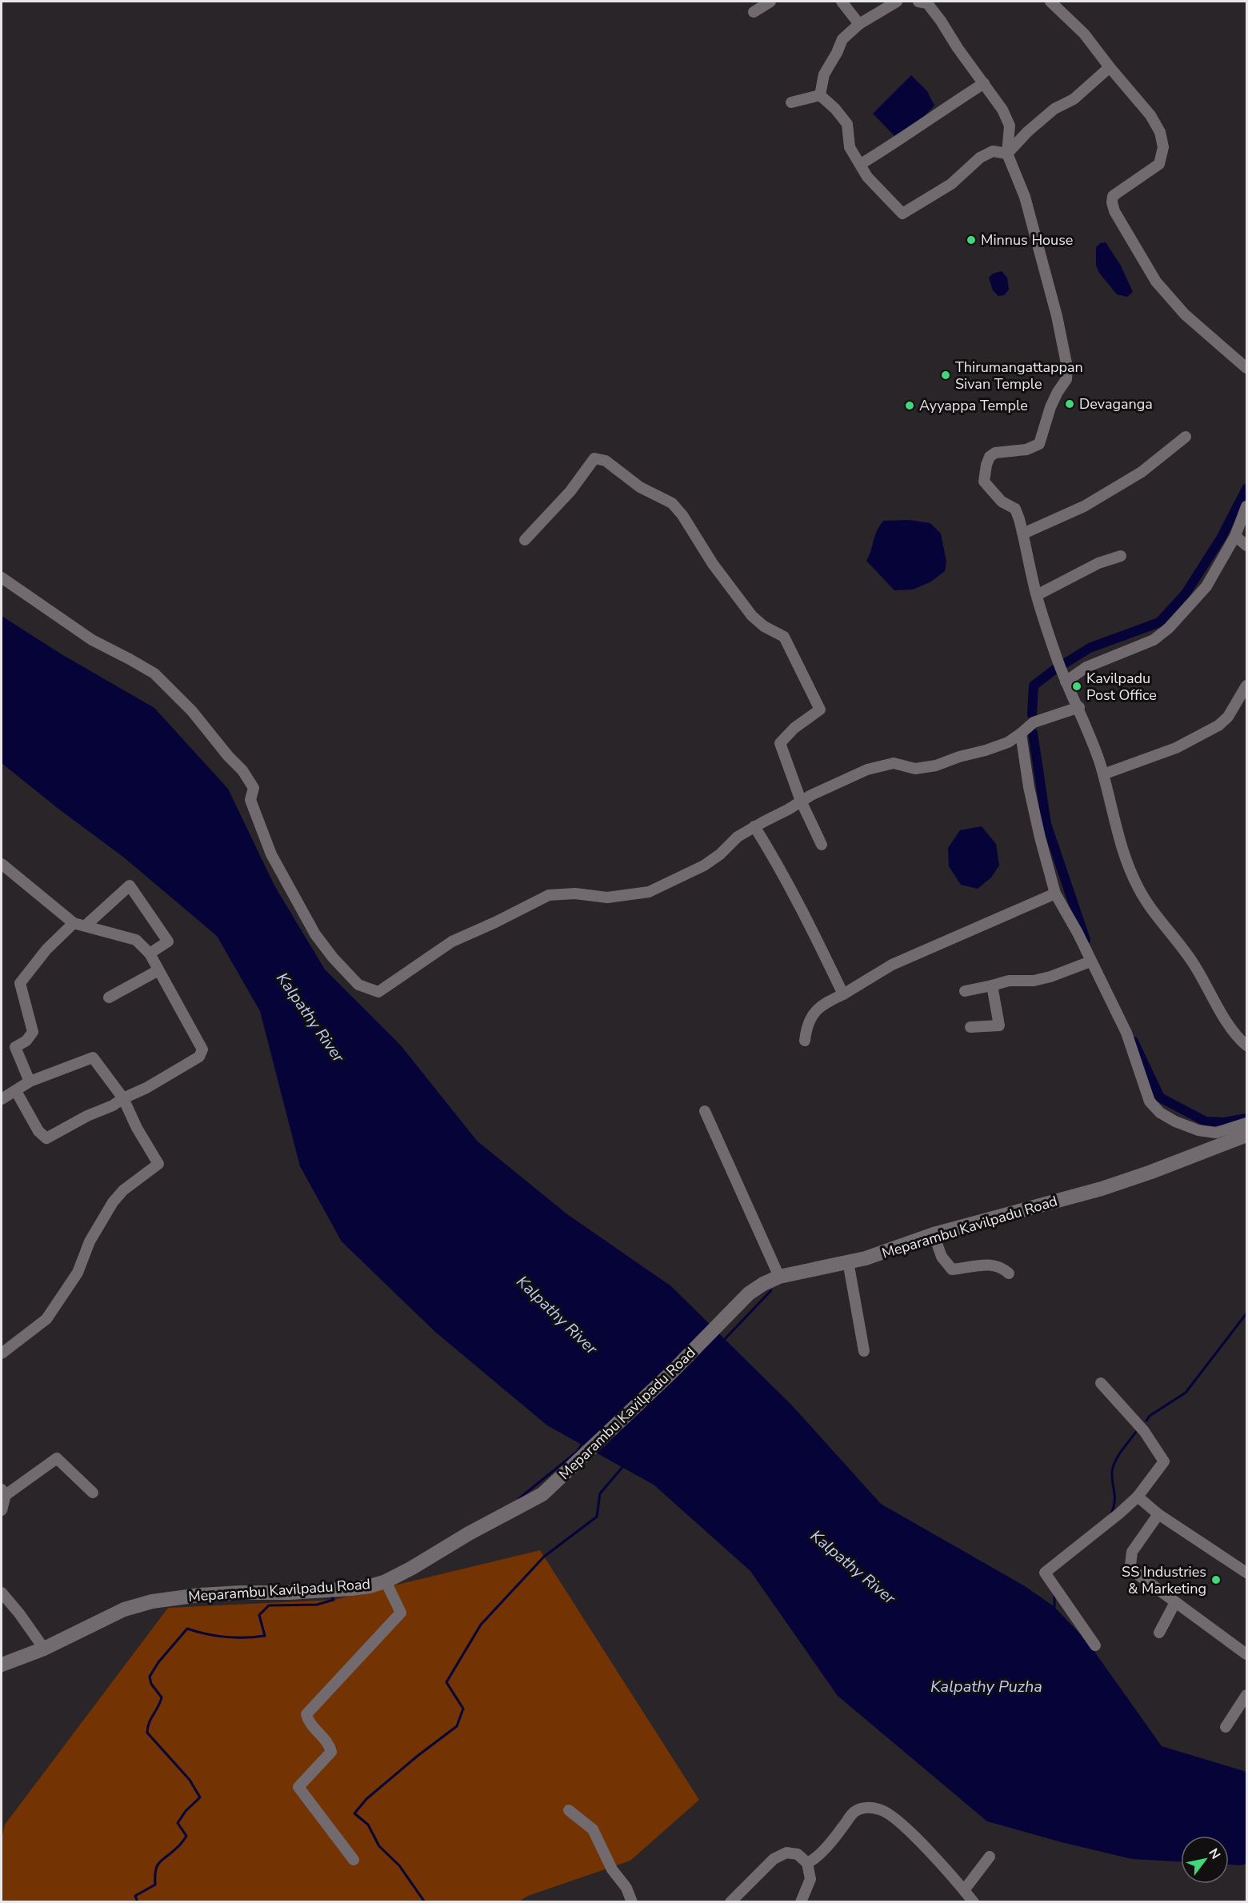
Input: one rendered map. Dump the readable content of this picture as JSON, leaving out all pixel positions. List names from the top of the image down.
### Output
{
  "streets": {
    "main road": ["Meparambu Kavilpadu Road"]
  },
  "water": ["Kalpathy River", "Kalpathy Puzha"],
  "places": [
    "Minnus House",
    "Thirumangattappan Sivan Temple",
    "Devaganga",
    "Ayyappa Temple",
    "Kavilpadu Post Office",
    "SS Industries & Marketing"
  ],
  "north": "top right"
}
